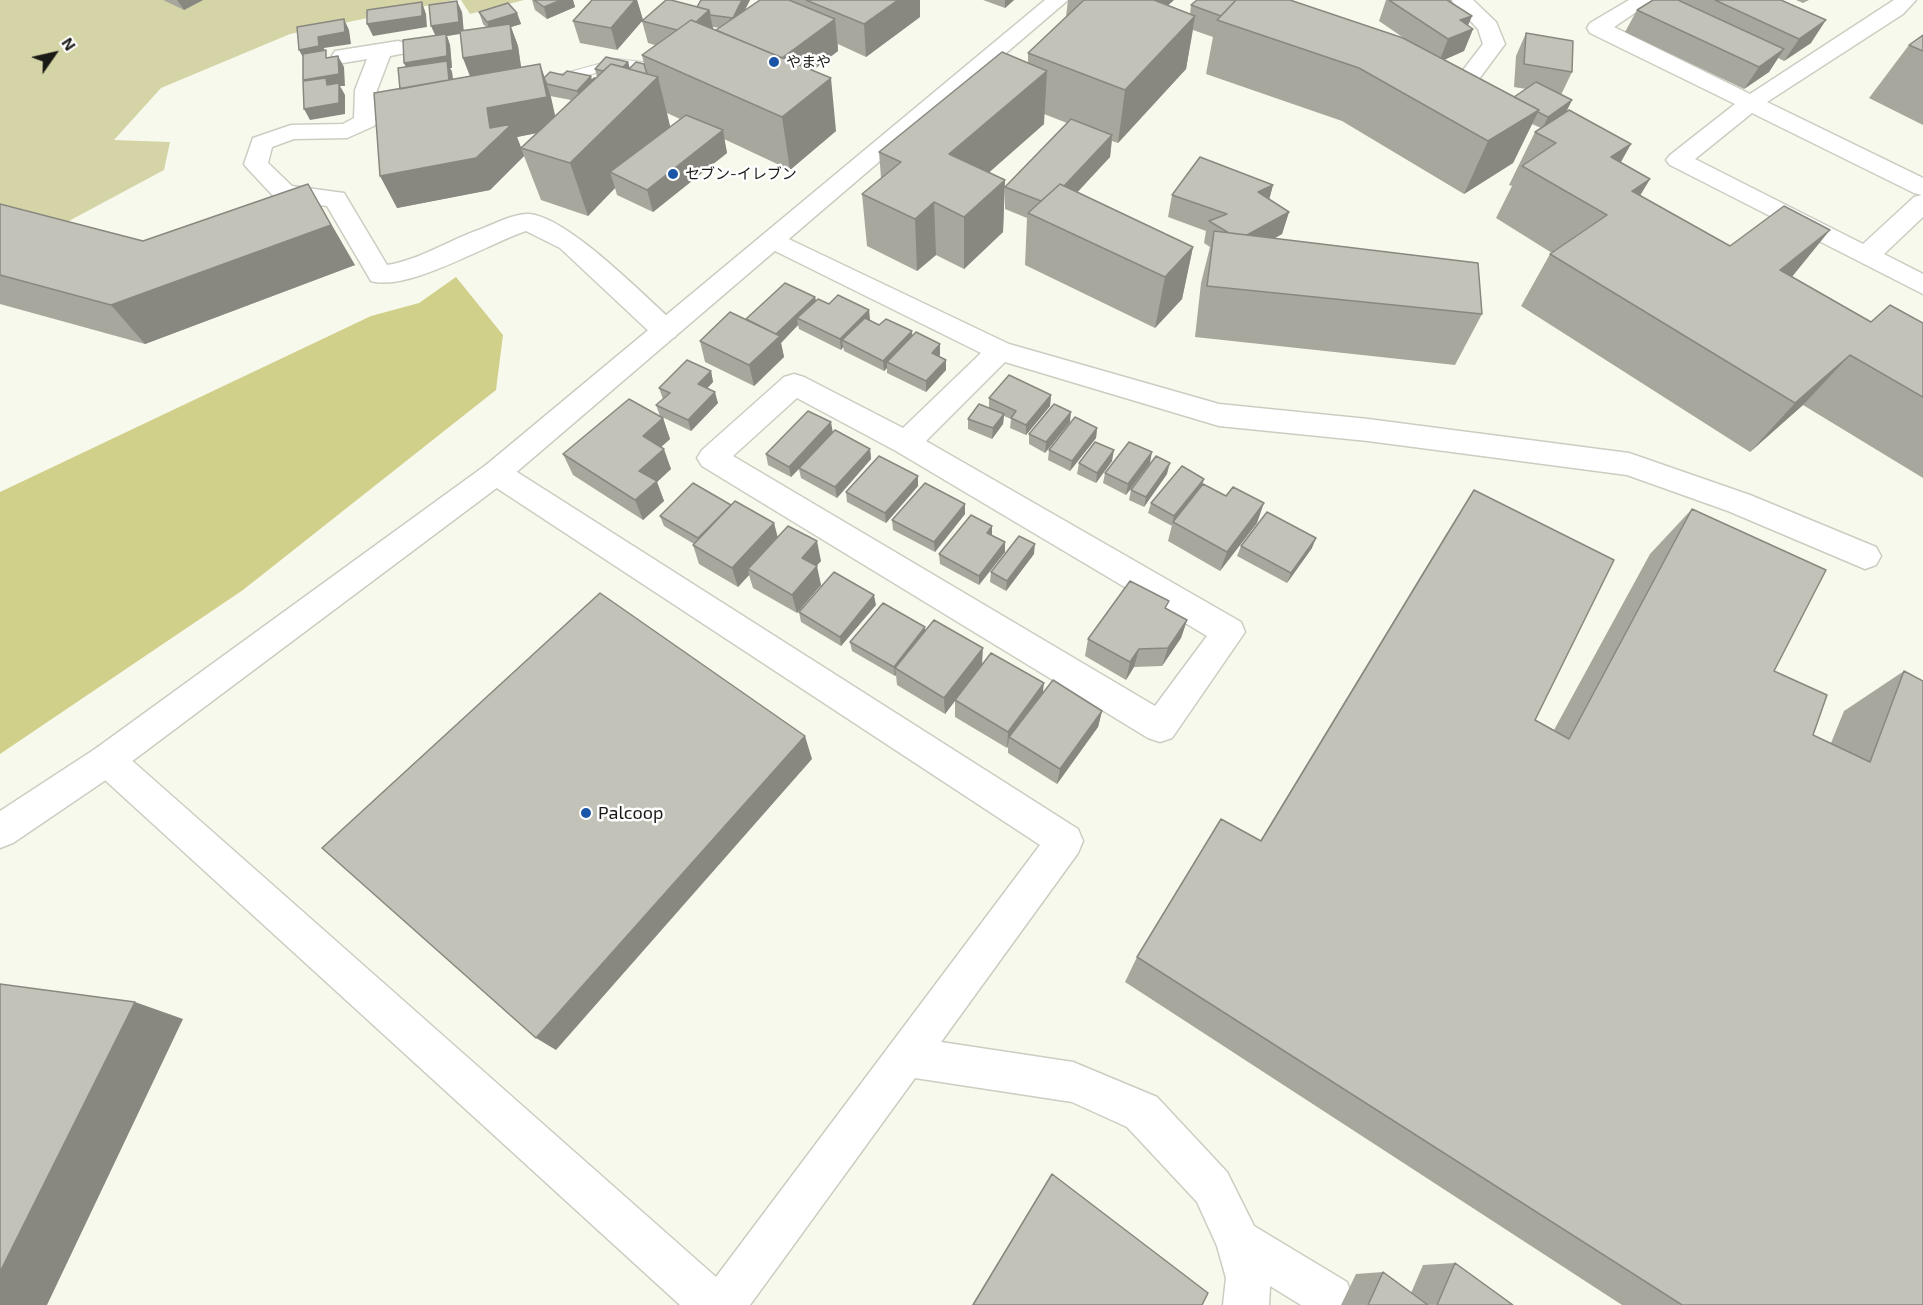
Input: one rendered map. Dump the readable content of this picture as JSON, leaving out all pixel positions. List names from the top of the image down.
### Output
{
  "places": ["やまや", "セブン-イレブン", "Palcoop"],
  "north": "top right"
}
